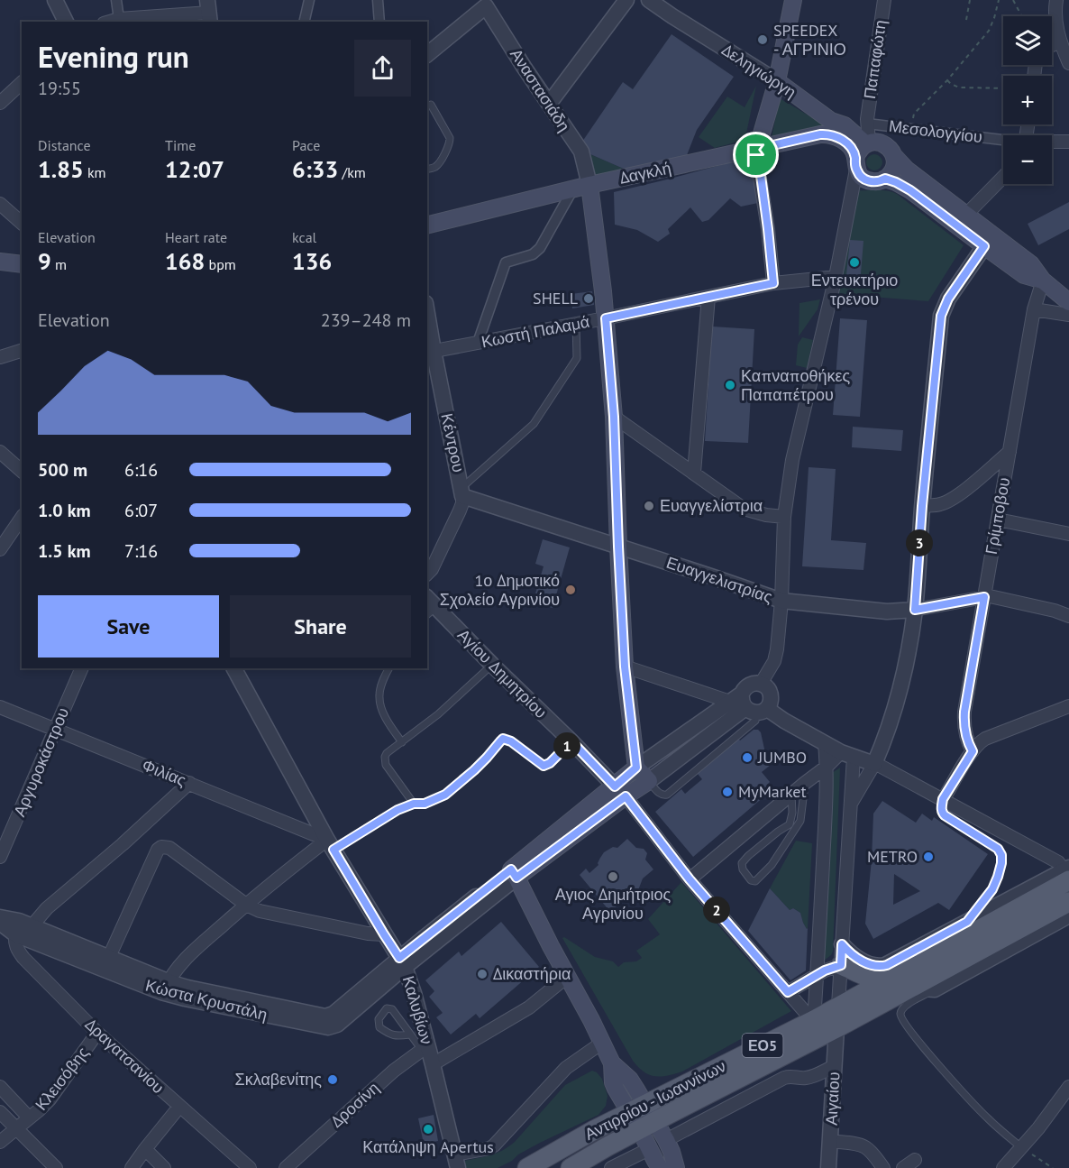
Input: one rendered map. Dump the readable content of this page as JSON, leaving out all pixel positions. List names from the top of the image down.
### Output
{
  "streets": {
    "main road": [
      "Δεληγιώργη",
      "Δαγκλή",
      "ΕΟ5",
      "Αντιρρίου - Ιωαννίνων"
    ],
    "street": [
      "Παπαφώτη",
      "Αναστασιάδη",
      "Μεσολογγίου",
      "Κωστή Παλαμά",
      "Κέντρου",
      "Γρίμποβου",
      "Ευαγγελιστρίας",
      "Αγίου Δημητρίου",
      "Αργυροκάστρου",
      "Φιλίας",
      "Κώστα Κρυστάλη",
      "Καλυβίων",
      "Δραγατσανίου",
      "Κλεισόβης",
      "Αιγαίου",
      "Δροσίνη"
    ]
  },
  "crossings": [
    ["Παπαφώτη", "Δεληγιώργη"],
    ["Παπαφώτη", "Μεσολογγίου"],
    ["Αναστασιάδη", "Δαγκλή"],
    ["Κωστή Παλαμά", "Κέντρου"],
    ["Κέντρου", "Ευαγγελιστρίας"],
    ["Γρίμποβου", "Ευαγγελιστρίας"],
    ["Αργυροκάστρου", "Φιλίας"],
    ["Φιλίας", "Καλυβίων"],
    ["Κώστα Κρυστάλη", "Καλυβίων"],
    ["Κώστα Κρυστάλη", "Δραγατσανίου"],
    ["Καλυβίων", "Δροσίνη"],
    ["Δραγατσανίου", "Κλεισόβης"],
    ["Αιγαίου", "Αντιρρίου - Ιωαννίνων"]
  ],
  "places": [
    "SPEEDEX - ΑΓΡΙΝΙΟ",
    "Εντευκτήριο τρένου",
    "SHELL",
    "Καπναποθήκες Παπαπέτρου",
    "Ευαγγελίστρια",
    "1ο Δημοτικό Σχολείο Αγρινίου",
    "JUMBO",
    "MyMarket",
    "METRO",
    "Αγιος Δημήτριος Αγρινίου",
    "Δικαστήρια",
    "Σκλαβενίτης",
    "Κατάληψη Apertus"
  ],
  "page": {
    "map_buttons": ["+", "−"],
    "heading": ["Evening run", "19:55"],
    "stats": [
      ["Distance", "1.85 km"],
      ["Time", "12:07"],
      ["Pace", "6:33 /km"],
      ["Elevation", "9 m"],
      ["Heart rate", "168 bpm"],
      ["kcal", "136"]
    ],
    "chart": ["Elevation", "239–248 m"],
    "list": [
      {
        "name": "500 m",
        "note": "6:16"
      },
      {
        "name": "1.0 km",
        "note": "6:07"
      },
      {
        "name": "1.5 km",
        "note": "7:16"
      }
    ],
    "pins": ["3", "1", "2"],
    "buttons": ["Save", "Share"]
  }
}
